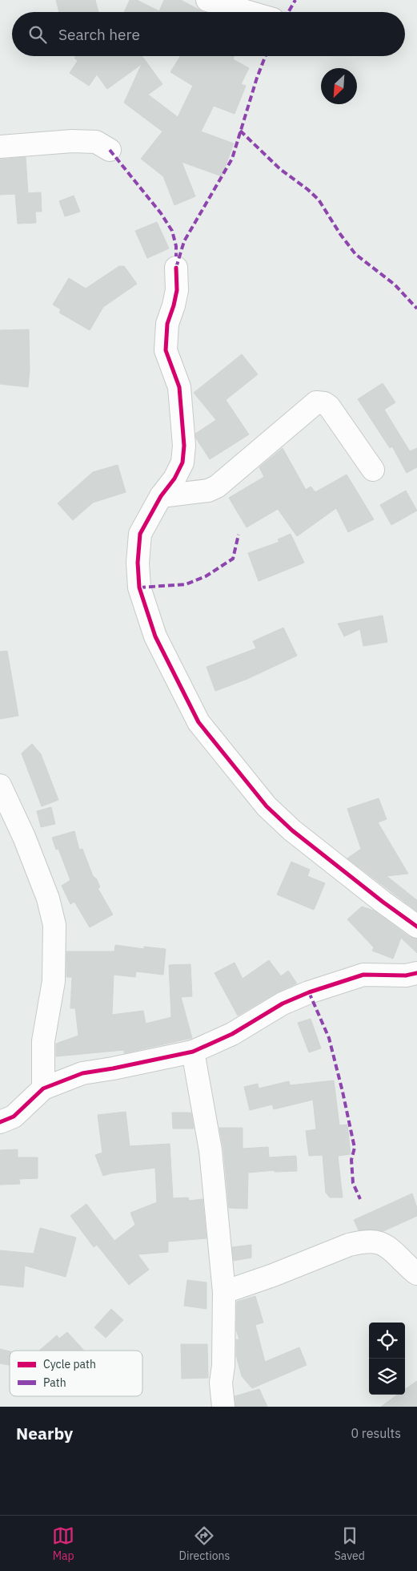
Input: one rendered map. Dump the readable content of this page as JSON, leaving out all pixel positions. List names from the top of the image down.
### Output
{
  "legend": ["Cycle path", "Path"],
  "north": "bottom left",
  "page": {
    "search": "Search here",
    "heading": ["Nearby", "0 results"],
    "nav": ["Map", "Directions", "Saved"]
  }
}
